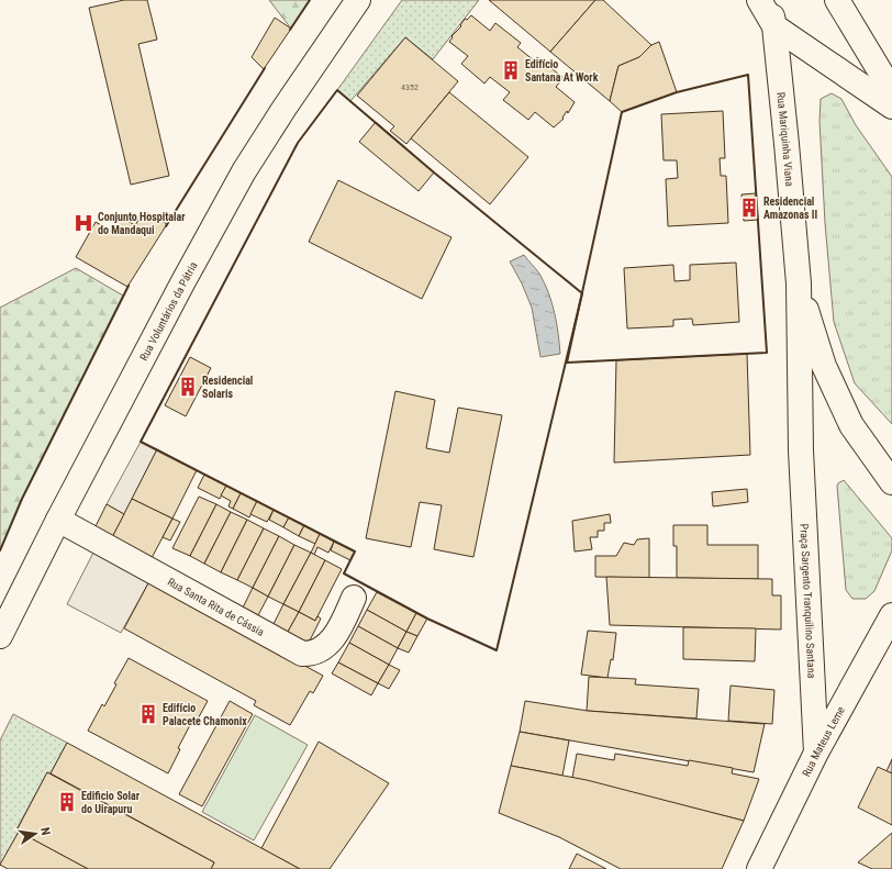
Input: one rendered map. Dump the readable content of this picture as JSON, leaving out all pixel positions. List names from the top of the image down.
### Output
{
  "streets": {
    "street": [
      "Rua Mariquinha Viana",
      "Rua Voluntários da Pátria",
      "Praça Sargento Tranquilino Santana",
      "Rua Santa Rita de Cássia",
      "Rua Mateus Leme"
    ]
  },
  "crossings": [
    ["Rua Mariquinha Viana", "Praça Sargento Tranquilino Santana"],
    ["Rua Voluntários da Pátria", "Rua Santa Rita de Cássia"],
    ["Praça Sargento Tranquilino Santana", "Rua Mateus Leme"]
  ],
  "places": {
    "building": [
      "Edifício Santana At Work",
      "Residencial Amazonas II",
      "Residencial Solaris",
      "Edifício Palacete Chamonix",
      "Edificio Solar do Uirapuru"
    ],
    "hospital": ["Conjunto Hospitalar do Mandaqui"]
  },
  "house_numbers": ["4352"],
  "north": "right"
}
